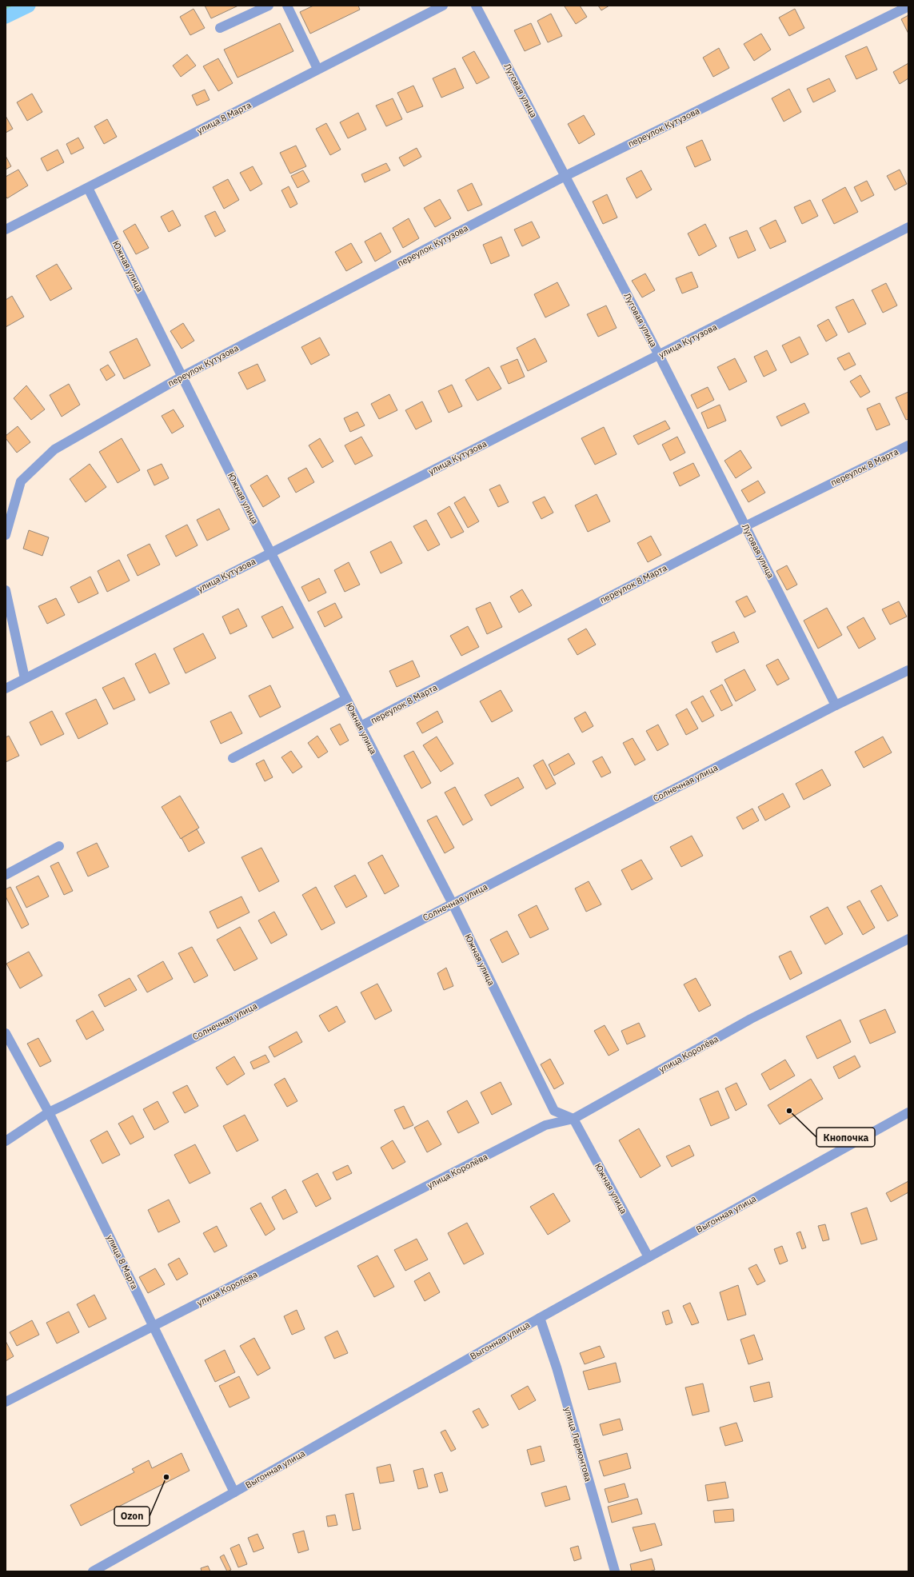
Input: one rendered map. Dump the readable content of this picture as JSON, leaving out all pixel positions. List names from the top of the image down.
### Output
{
  "streets": {
    "street": [
      "Луговая улица",
      "улица 8 Марта",
      "переулок Кутузова",
      "Южная улица",
      "улица Кутузова",
      "переулок 8 Марта",
      "Солнечная улица",
      "улица Королёва",
      "Выгонная улица",
      "улица Лермонтова"
    ]
  },
  "crossings": [
    ["Луговая улица", "переулок Кутузова"],
    ["Луговая улица", "улица Кутузова"],
    ["Луговая улица", "переулок 8 Марта"],
    ["Луговая улица", "Солнечная улица"],
    ["улица 8 Марта", "Южная улица"],
    ["улица 8 Марта", "Солнечная улица"],
    ["улица 8 Марта", "улица Королёва"],
    ["улица 8 Марта", "Выгонная улица"],
    ["переулок Кутузова", "Южная улица"],
    ["Южная улица", "улица Кутузова"],
    ["Южная улица", "переулок 8 Марта"],
    ["Южная улица", "Солнечная улица"],
    ["Южная улица", "улица Королёва"],
    ["Южная улица", "Выгонная улица"],
    ["Выгонная улица", "улица Лермонтова"]
  ],
  "places": ["Кнопочка", "Ozon"]
}
